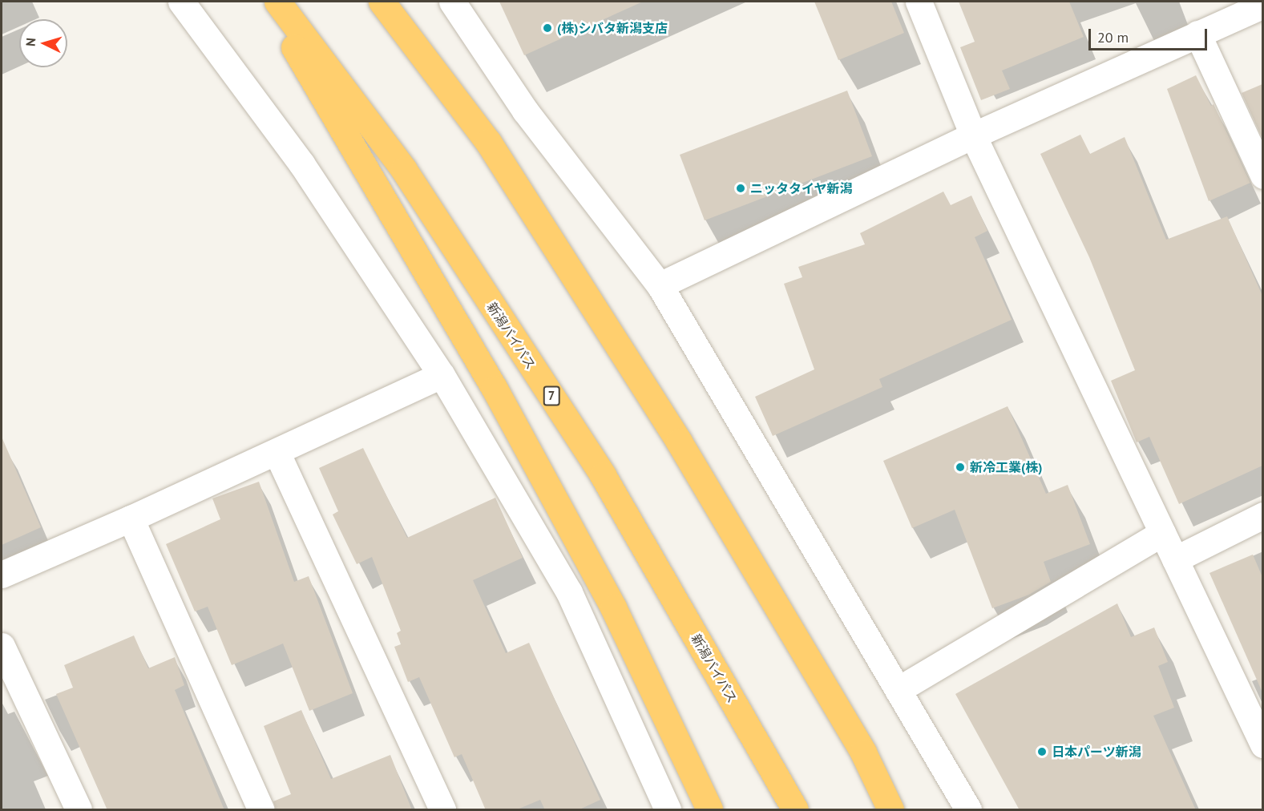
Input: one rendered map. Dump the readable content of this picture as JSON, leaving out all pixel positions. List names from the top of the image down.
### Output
{
  "streets": {
    "highway": ["新潟バイパス", "7"]
  },
  "places": [
    "(株)シバタ新潟支店",
    "ニッタタイヤ新潟",
    "新冷工業(株)",
    "日本パーツ新潟"
  ],
  "scale_bar": "20 m",
  "north": "left"
}
